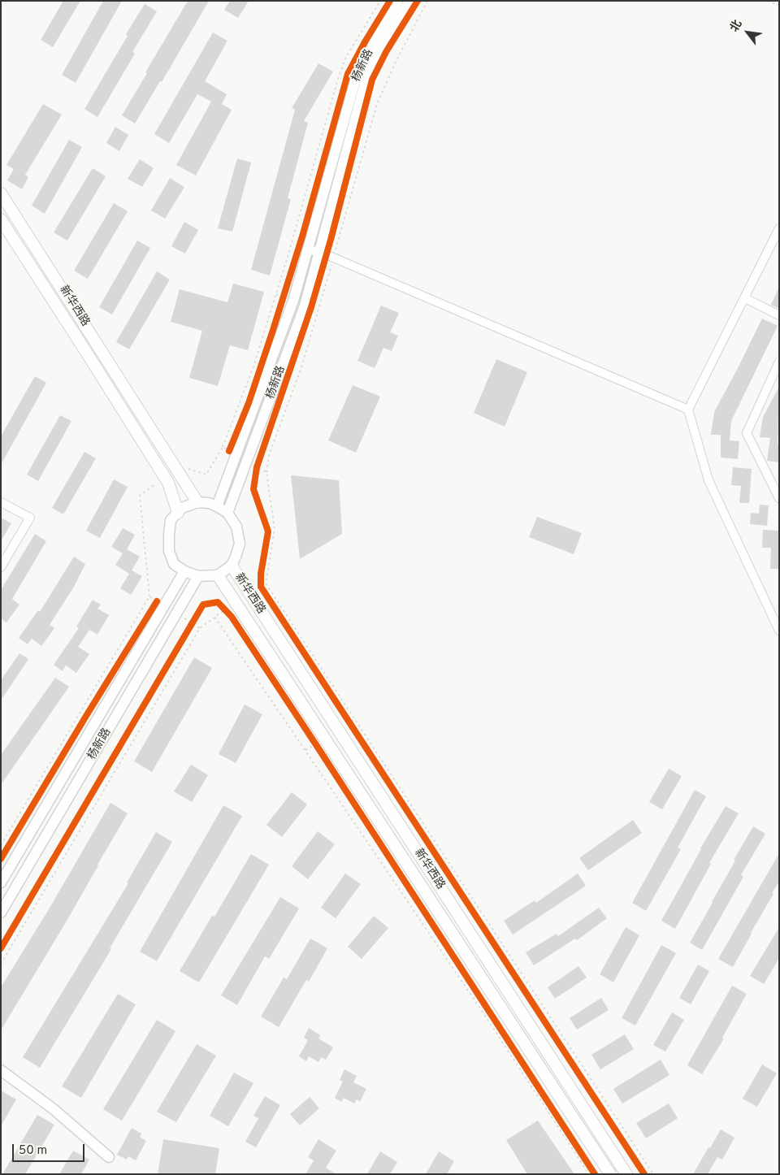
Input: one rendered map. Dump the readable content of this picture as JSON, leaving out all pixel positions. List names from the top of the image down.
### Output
{
  "streets": {
    "main road": ["新华西路"],
    "street": ["杨新路"]
  },
  "crossings": [
    ["杨新路", "新华西路"]
  ],
  "scale_bar": "50 m",
  "north": "top left"
}
